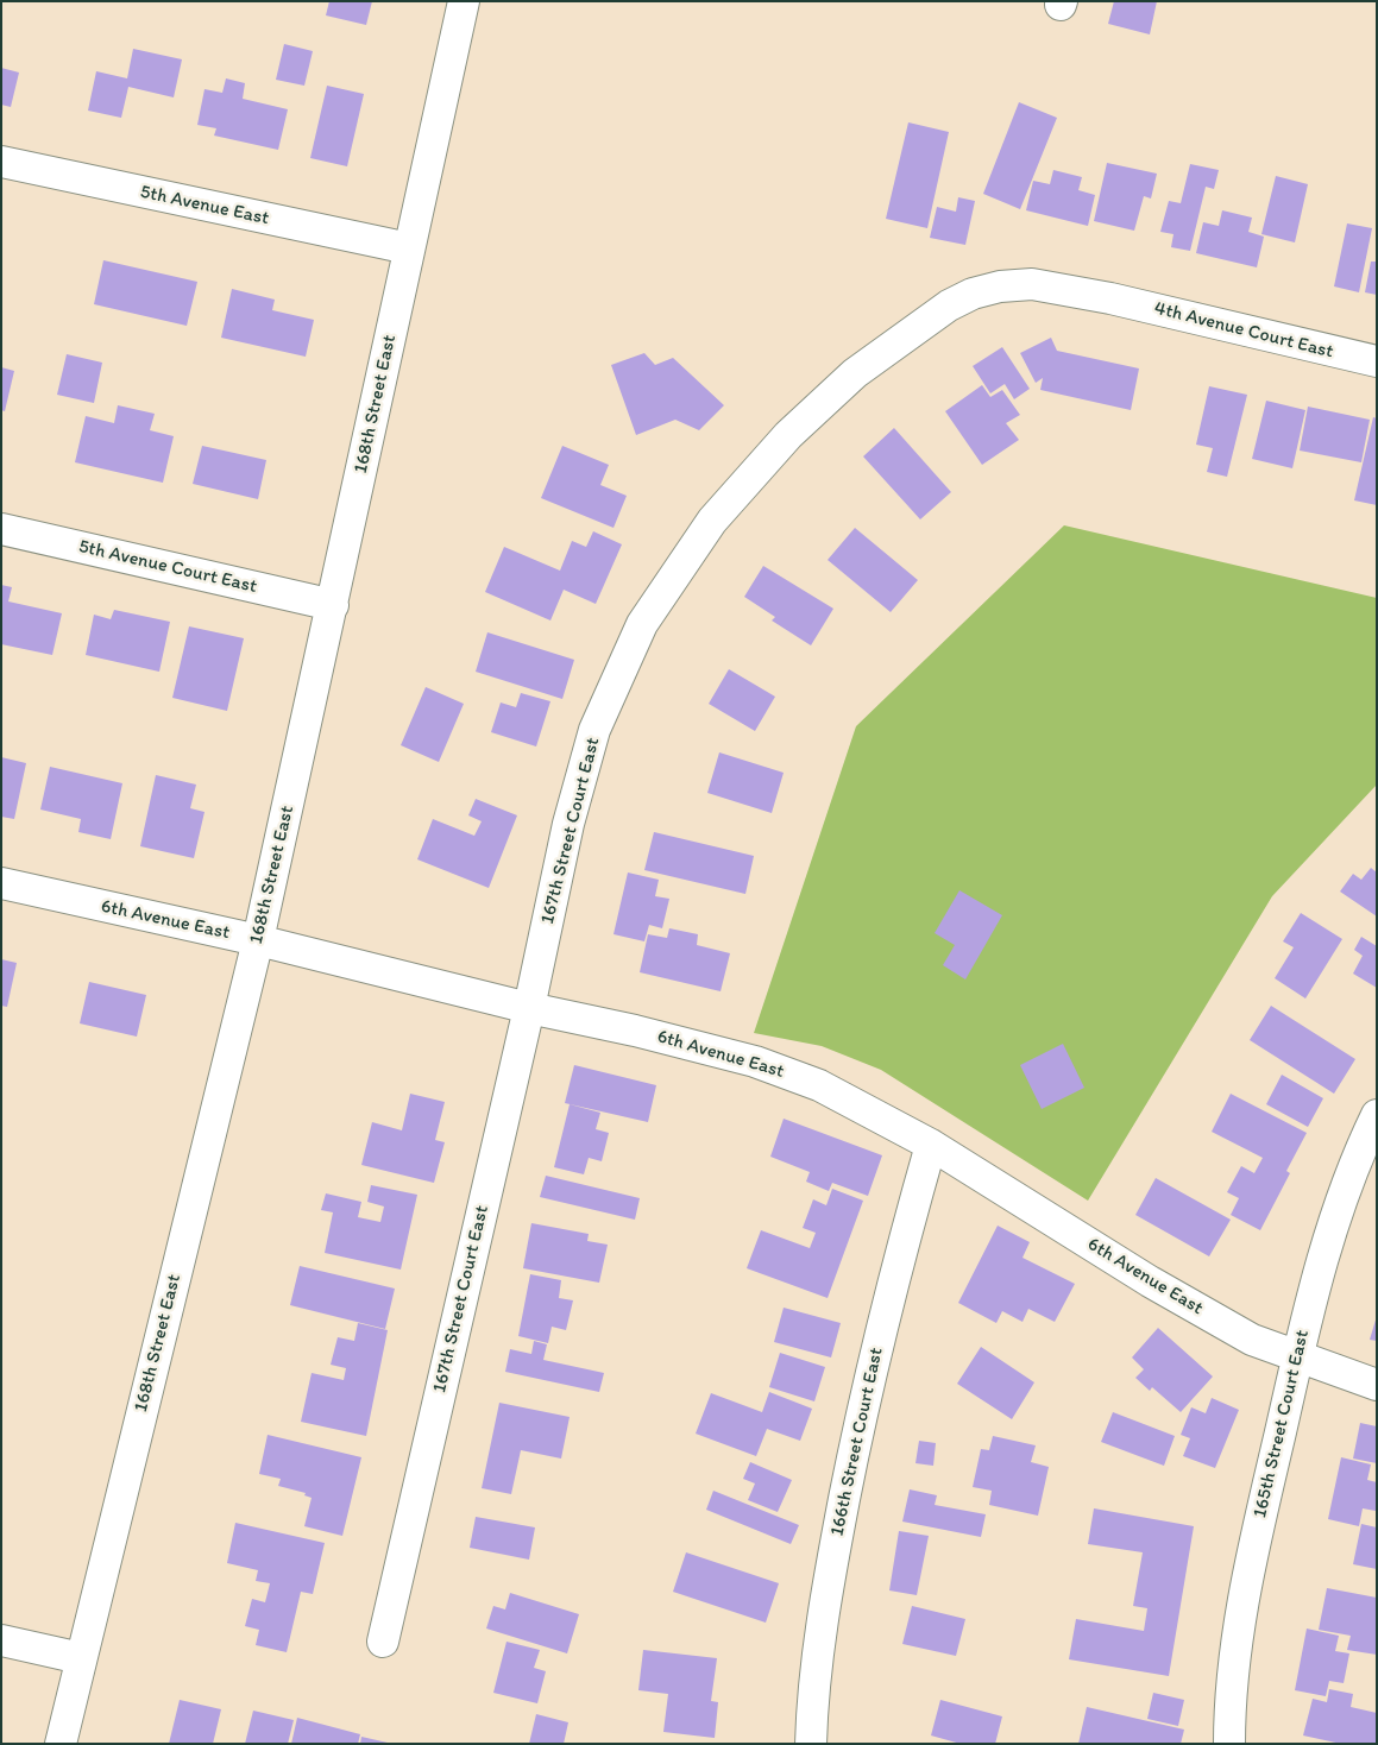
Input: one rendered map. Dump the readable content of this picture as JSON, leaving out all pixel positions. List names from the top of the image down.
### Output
{
  "streets": {
    "street": [
      "5th Avenue East",
      "4th Avenue Court East",
      "168th Street East",
      "5th Avenue Court East",
      "167th Street Court East",
      "6th Avenue East",
      "165th Street Court East",
      "166th Street Court East"
    ]
  },
  "crossings": [
    ["5th Avenue East", "168th Street East"],
    ["4th Avenue Court East", "167th Street Court East"],
    ["168th Street East", "5th Avenue Court East"],
    ["168th Street East", "6th Avenue East"],
    ["167th Street Court East", "6th Avenue East"],
    ["6th Avenue East", "165th Street Court East"],
    ["6th Avenue East", "166th Street Court East"]
  ]
}
